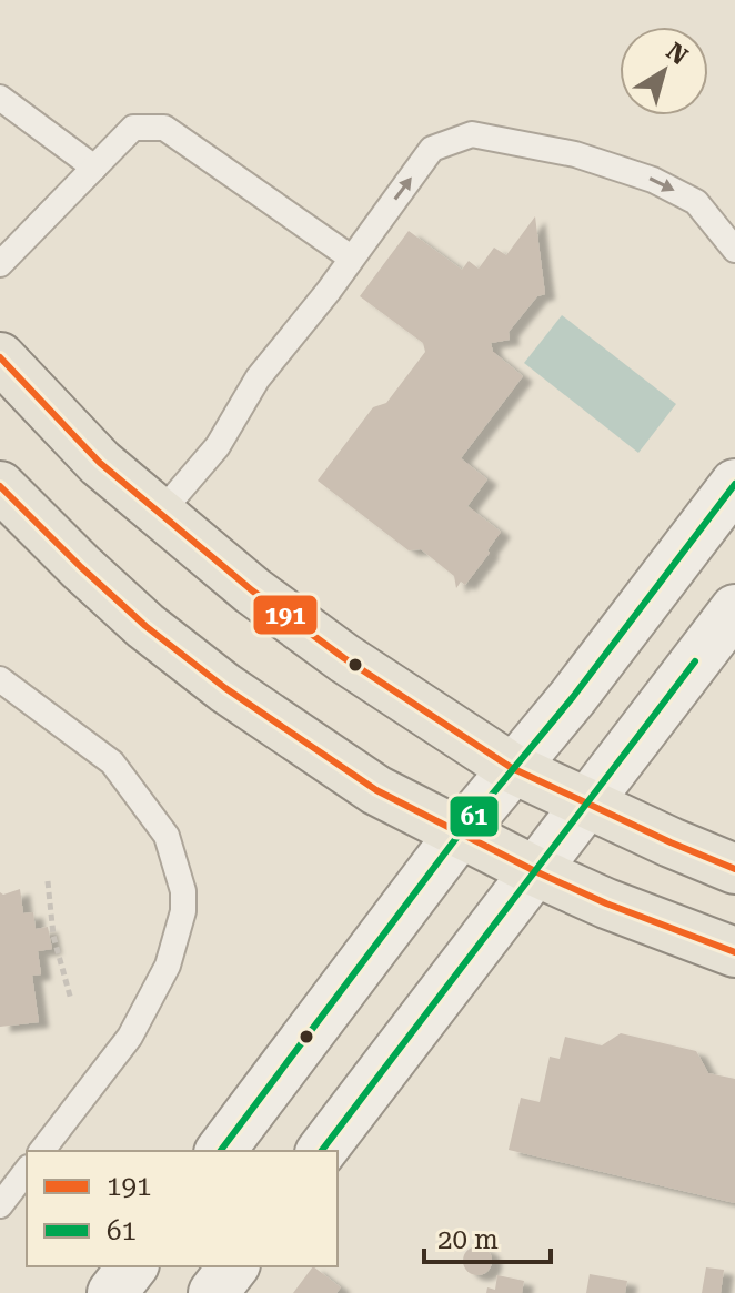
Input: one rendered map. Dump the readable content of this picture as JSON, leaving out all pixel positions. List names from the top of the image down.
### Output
{
  "lines": ["transit line 191", "transit line 61"],
  "legend": ["191", "61"],
  "scale_bar": "20 m",
  "north": "top right"
}
